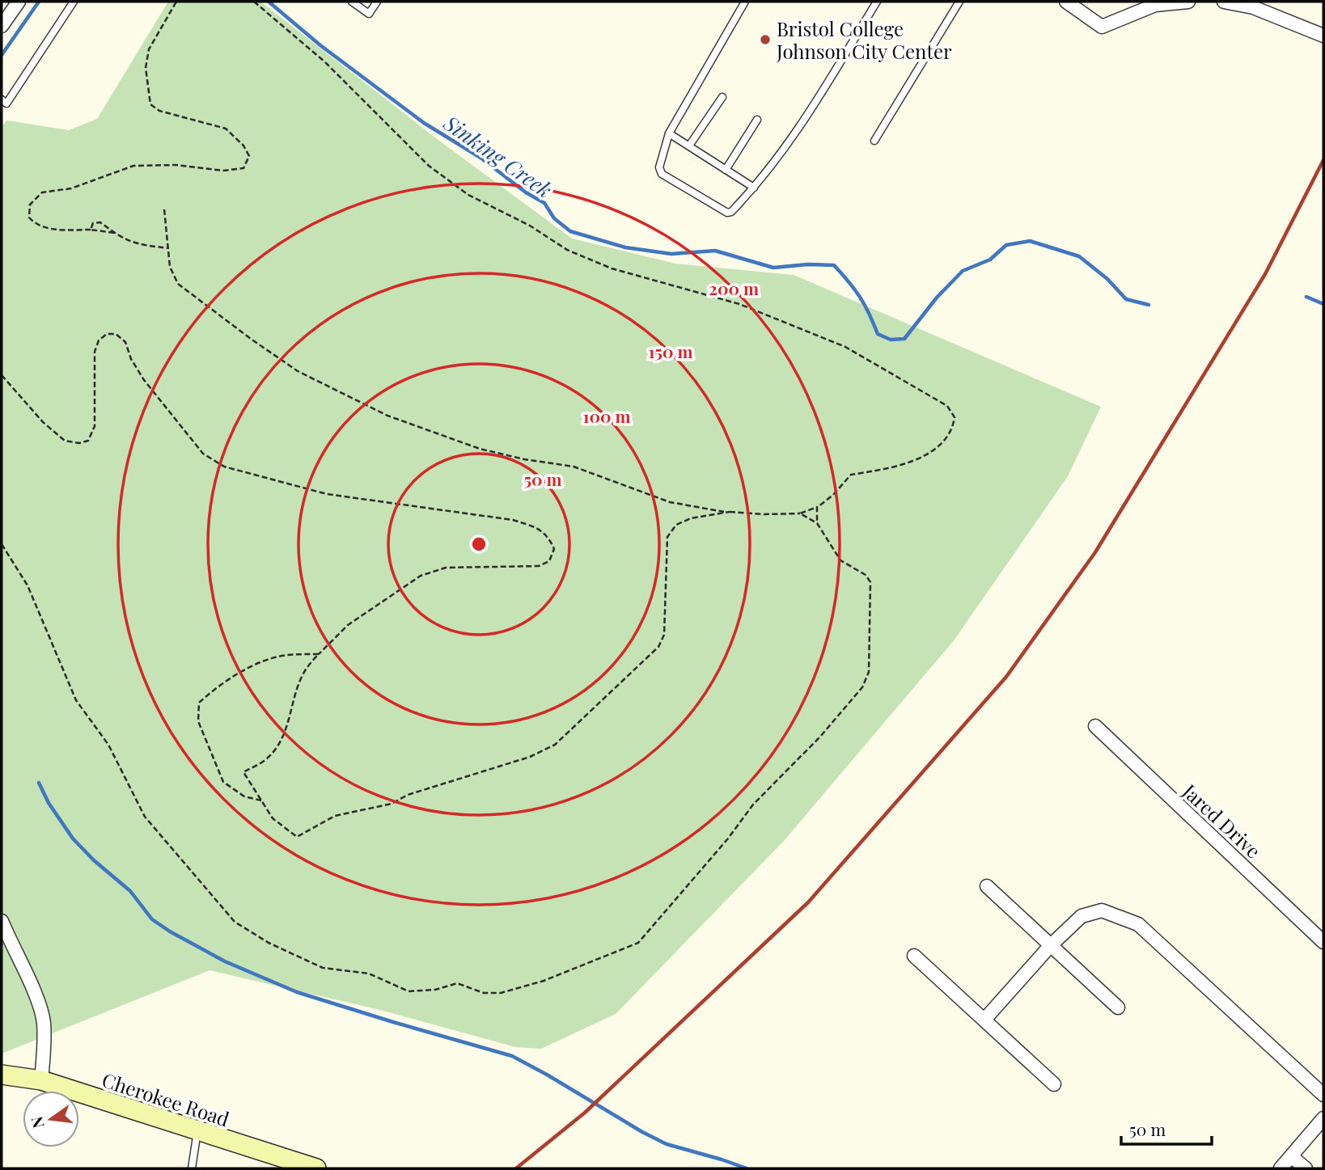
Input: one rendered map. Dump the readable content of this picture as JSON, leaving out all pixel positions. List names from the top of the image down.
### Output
{
  "streets": {
    "main road": ["Cherokee Road"],
    "street": ["Jared Drive"]
  },
  "water": ["Sinking Creek"],
  "places": ["Bristol College Johnson City Center"],
  "scale_bar": "50 m",
  "north": "left",
  "rings": [
    "200 m",
    "150 m",
    "100 m",
    "50 m"
  ]
}
